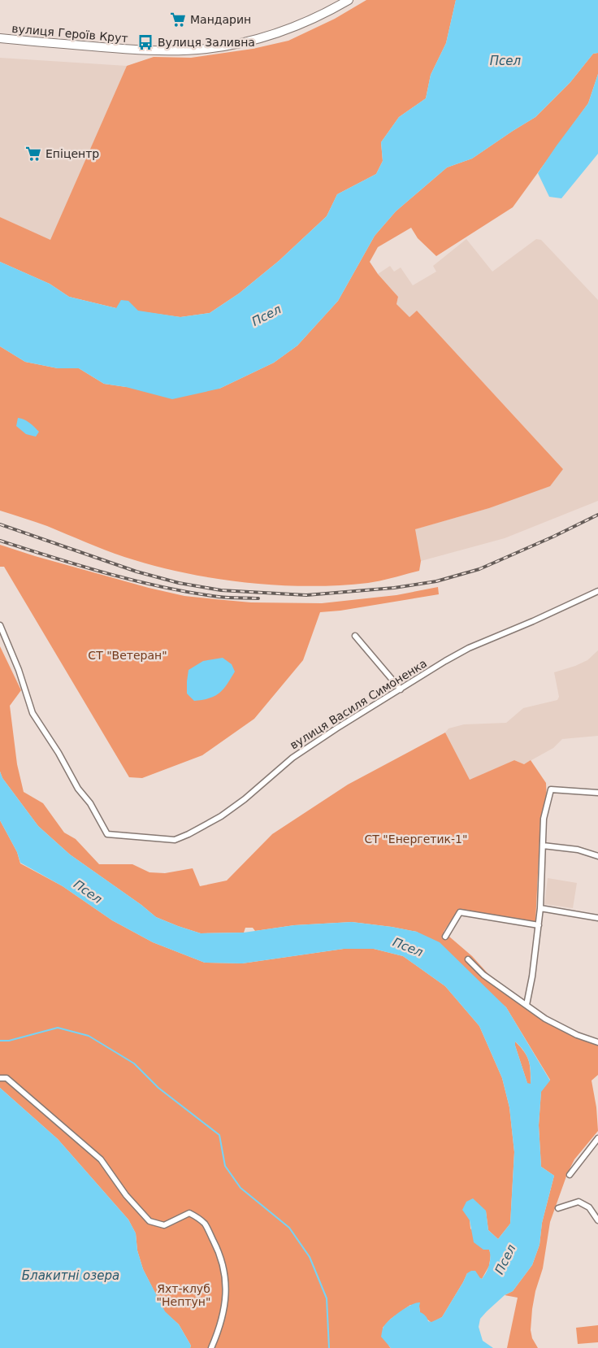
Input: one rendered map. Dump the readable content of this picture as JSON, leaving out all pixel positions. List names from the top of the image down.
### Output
{
  "streets": {
    "main road": ["вулиця Героїв Крут"],
    "street": ["вулиця Василя Симоненка"]
  },
  "water": ["Псел", "Блакитні озера"],
  "parks": ["СТ \"Ветеран\"", "СТ \"Енергетик-1\"", "Яхт-клуб \"Нептун\""],
  "places": {
    "supermarket": ["Мандарин", "Епіцентр"],
    "bus stop": ["Вулиця Заливна"]
  }
}
